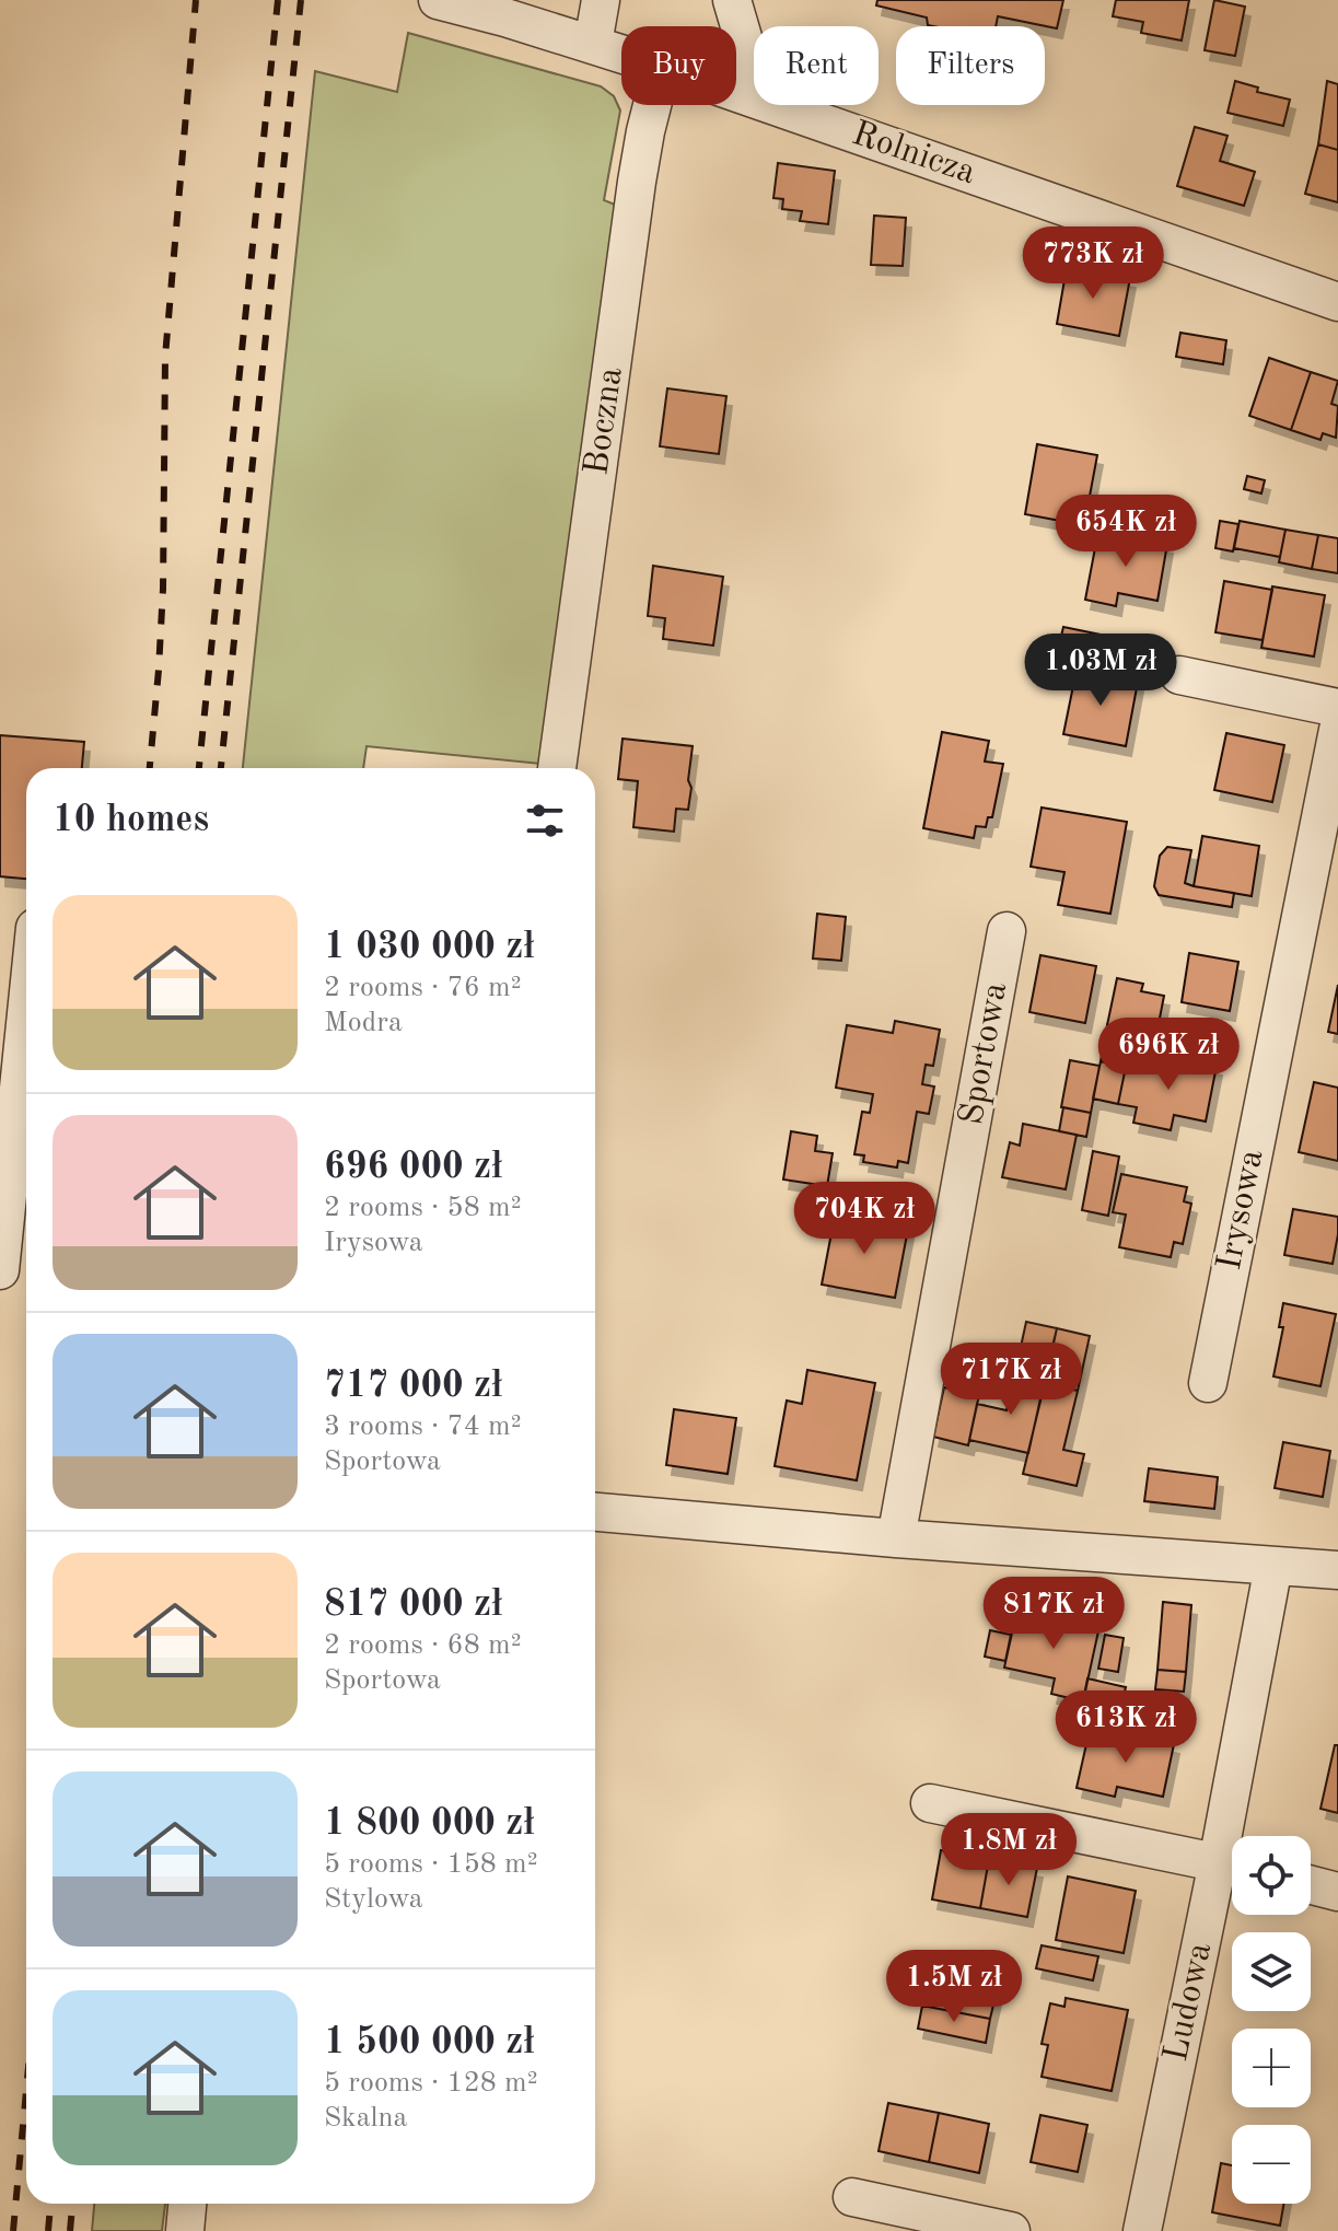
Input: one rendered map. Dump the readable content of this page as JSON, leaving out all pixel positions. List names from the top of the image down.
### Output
{
  "streets": {
    "street": [
      "Rolnicza",
      "Boczna",
      "Sportowa",
      "Irysowa",
      "Ludowa"
    ]
  },
  "page": {
    "chip": ["Buy", "Rent", "Filters"],
    "price": [
      "773K zł",
      "654K zł",
      "1.03M zł",
      "696K zł",
      "704K zł",
      "717K zł",
      "817K zł",
      "613K zł",
      "1.8M zł",
      "1.5M zł"
    ],
    "heading": "10 homes",
    "list": [
      {
        "name": "1 030 000 zł",
        "note": "2 rooms · 76 m² · Modra"
      },
      {
        "name": "696 000 zł",
        "note": "2 rooms · 58 m² · Irysowa"
      },
      {
        "name": "717 000 zł",
        "note": "3 rooms · 74 m² · Sportowa"
      },
      {
        "name": "817 000 zł",
        "note": "2 rooms · 68 m² · Sportowa"
      },
      {
        "name": "1 800 000 zł",
        "note": "5 rooms · 158 m² · Stylowa"
      },
      {
        "name": "1 500 000 zł",
        "note": "5 rooms · 128 m² · Skalna"
      }
    ],
    "map_buttons": ["+", "−"]
  }
}
